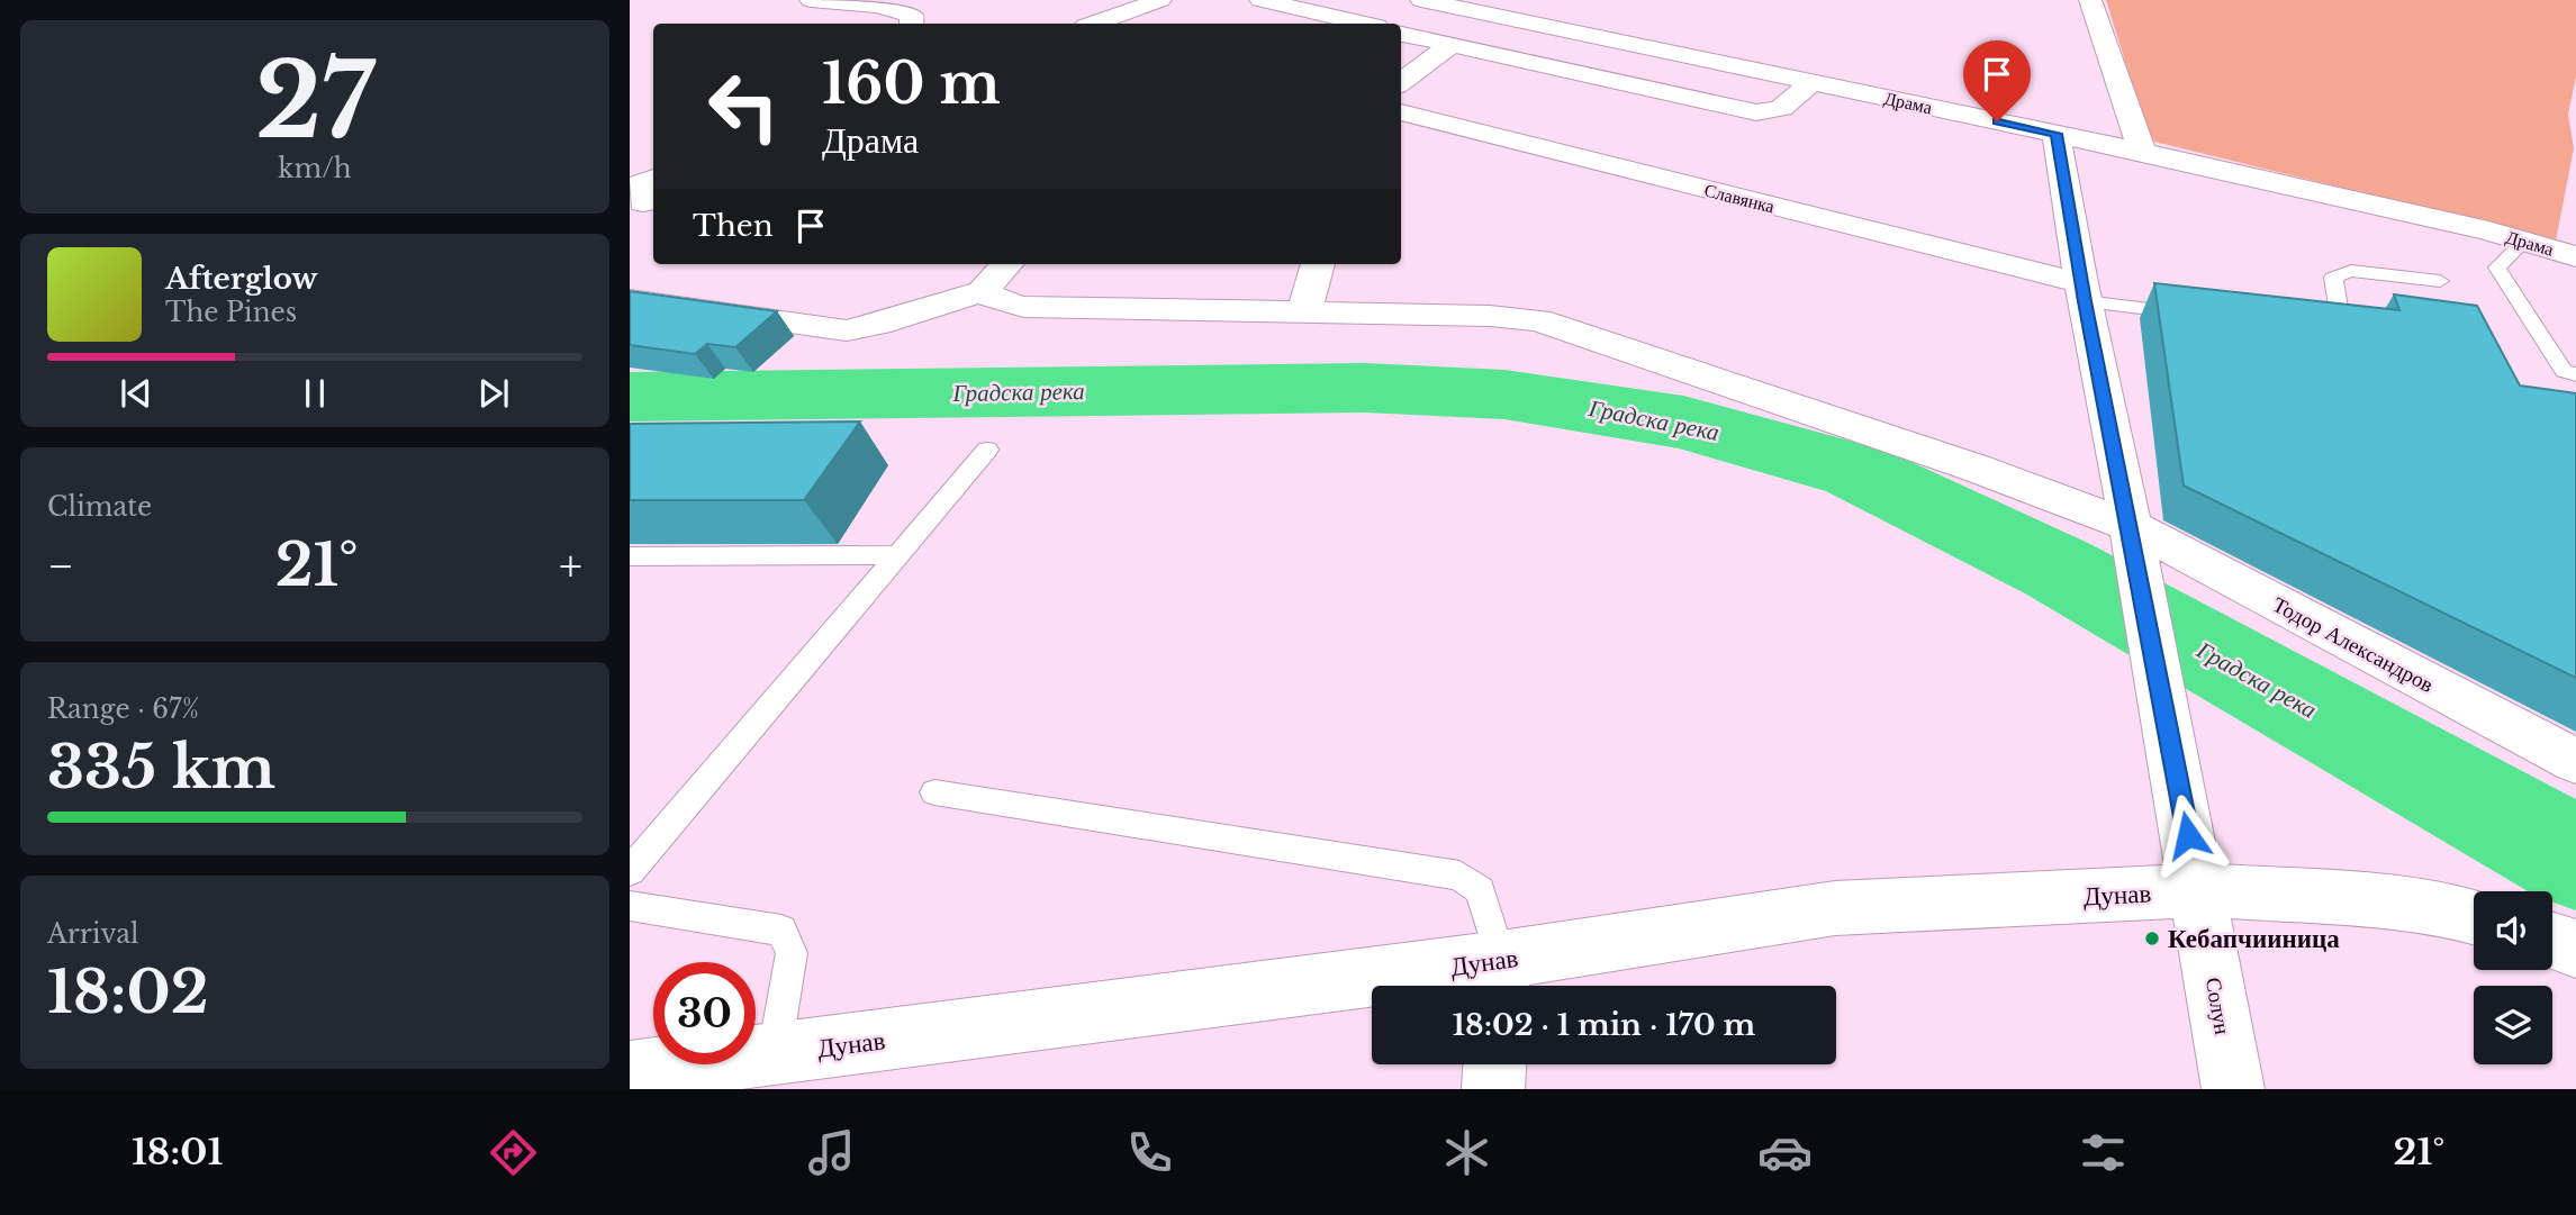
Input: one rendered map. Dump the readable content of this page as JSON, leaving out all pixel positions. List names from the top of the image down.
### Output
{
  "streets": {
    "street": [
      "Драма",
      "Славянка",
      "Тодор Александров",
      "Дунав",
      "Солун"
    ]
  },
  "crossings": [
    ["Драма", "Солун"],
    ["Славянка", "Солун"],
    ["Тодор Александров", "Солун"],
    ["Дунав", "Солун"]
  ],
  "water": ["Градска река"],
  "places": ["Кебапчииница"],
  "page": {
    "tile": [
      ["27", "km/h"],
      "Climate",
      ["Range · 67%", "335 km"],
      ["Arrival", "18:02"]
    ],
    "turn": ["160 m", "Драма"],
    "then": "Then",
    "song": ["Afterglow", "The Pines"],
    "heat": ["−", "21°", "+"],
    "limit": "30",
    "trip": "18:02 · 1 min · 170 m",
    "tabs": ["18:01", "21°"]
  }
}
